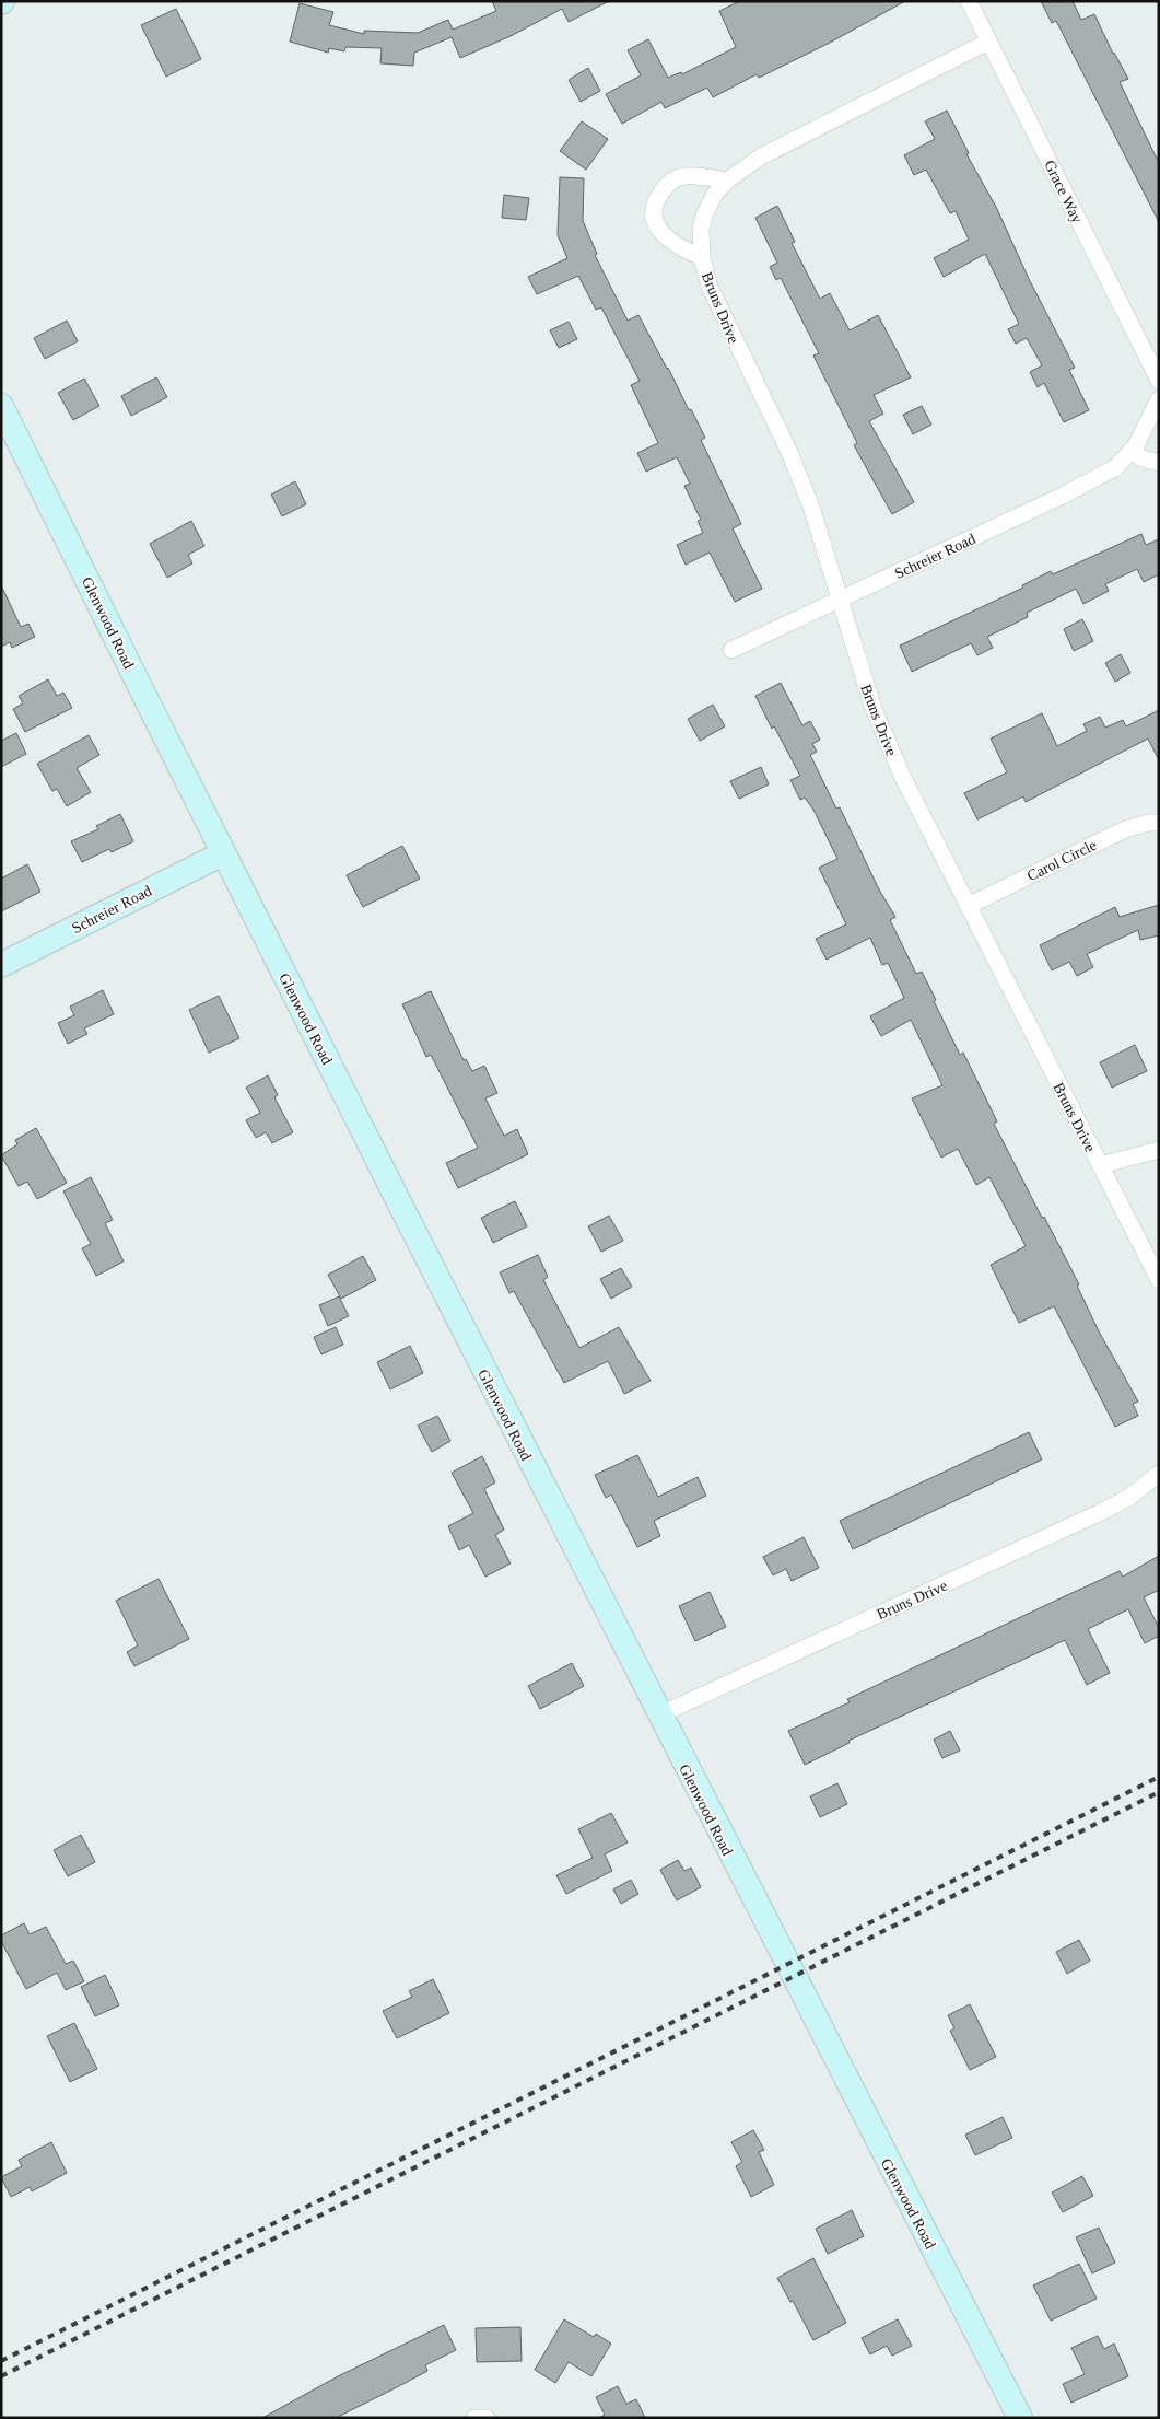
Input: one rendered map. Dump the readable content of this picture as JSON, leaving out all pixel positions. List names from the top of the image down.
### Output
{
  "streets": {
    "street": [
      "Grace Way",
      "Bruns Drive",
      "Schreier Road",
      "Glenwood Road",
      "Carol Circle"
    ]
  },
  "crossings": [
    ["Grace Way", "Bruns Drive"],
    ["Bruns Drive", "Schreier Road"],
    ["Bruns Drive", "Glenwood Road"],
    ["Bruns Drive", "Carol Circle"],
    ["Schreier Road", "Glenwood Road"]
  ]
}
